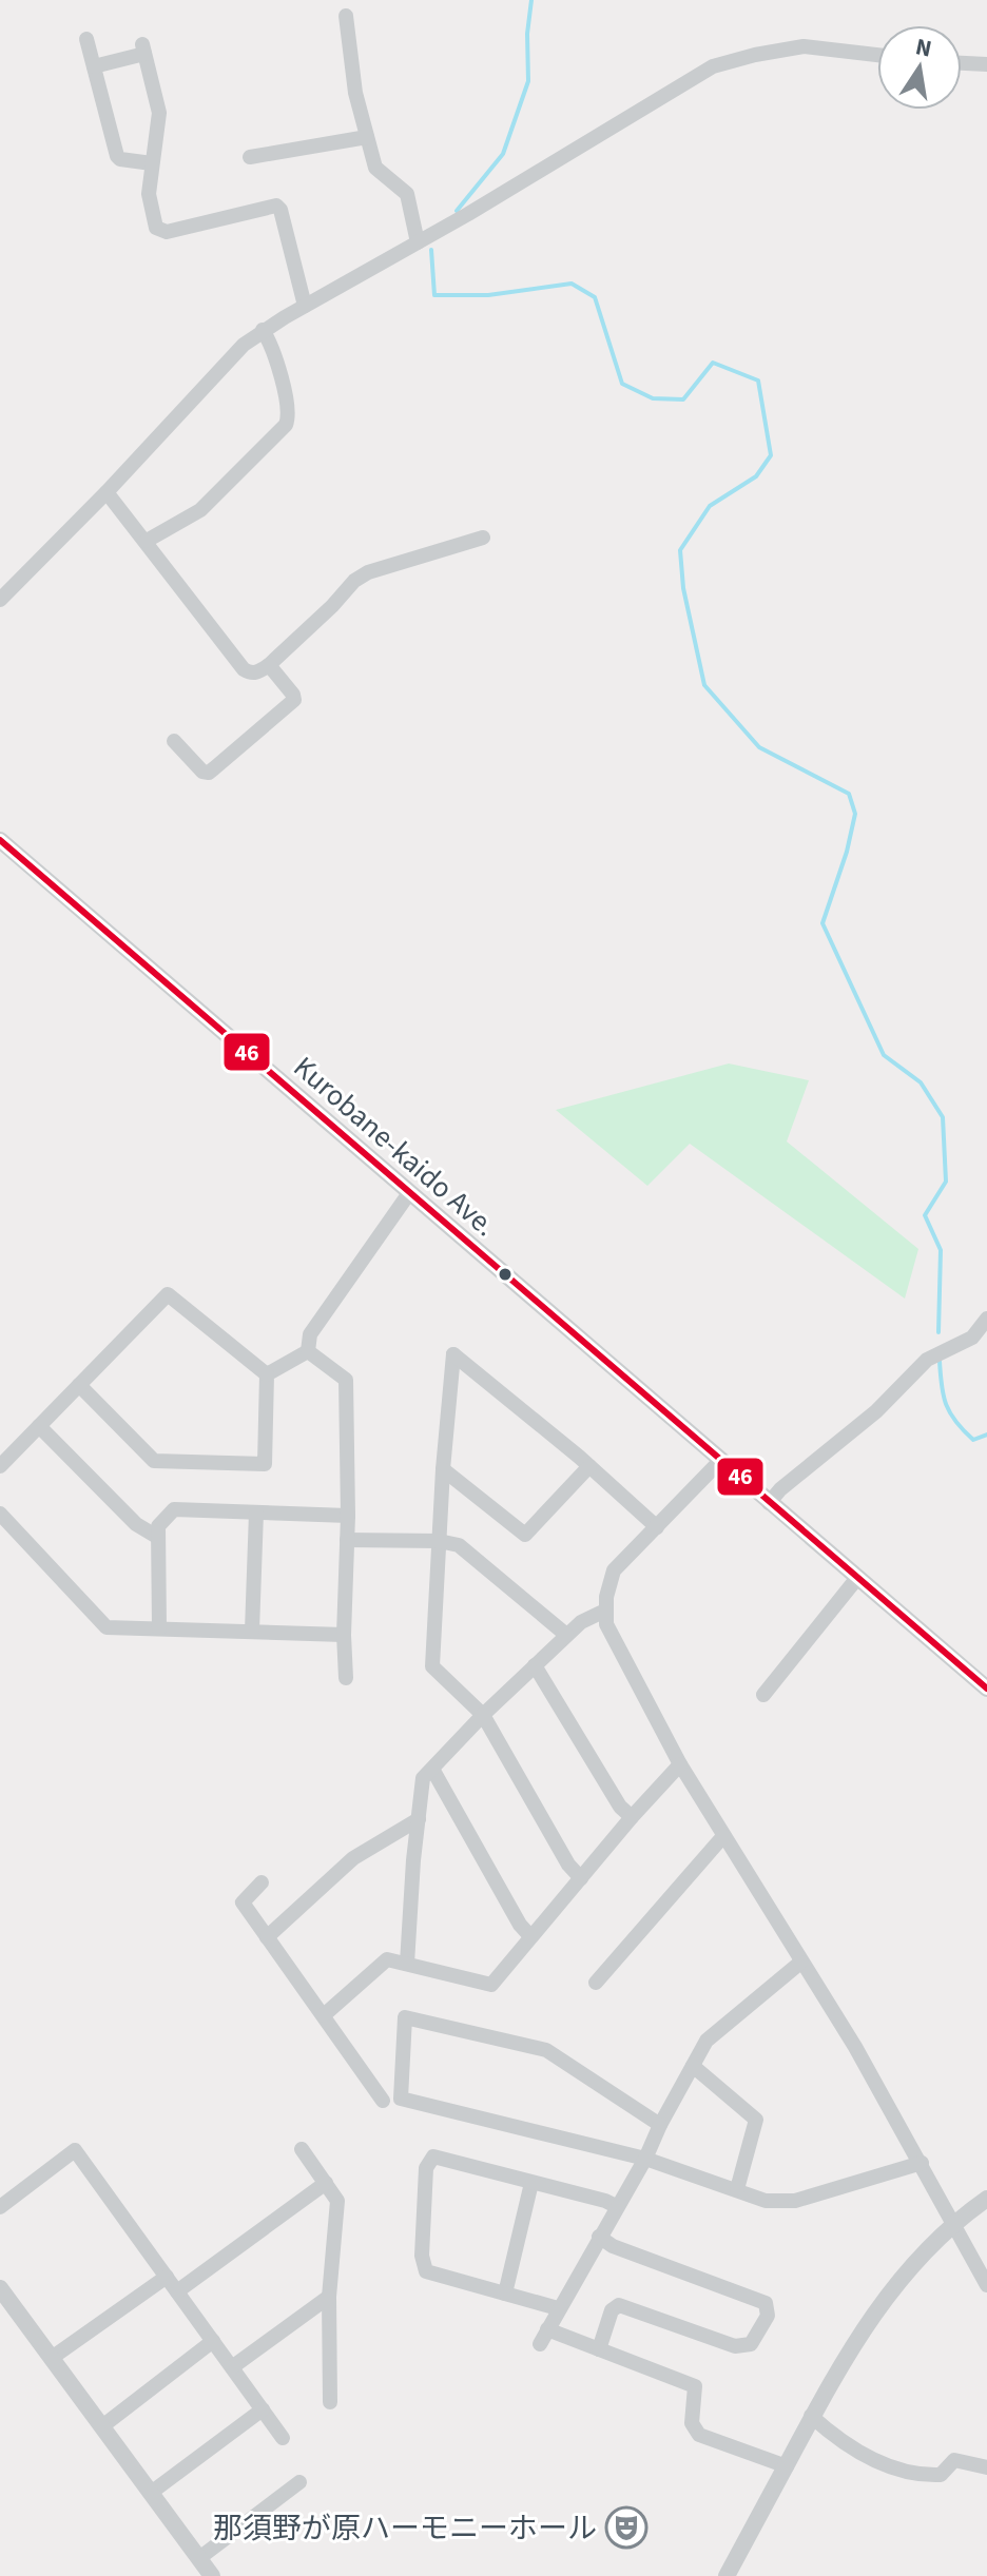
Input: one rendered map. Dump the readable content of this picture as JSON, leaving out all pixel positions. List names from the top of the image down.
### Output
{
  "streets": {
    "street": ["Kurobane-kaido Ave."]
  },
  "places": {
    "theatre": ["那須野が原ハーモニーホール"]
  },
  "lines": ["transit line 46"],
  "north": "top"
}
